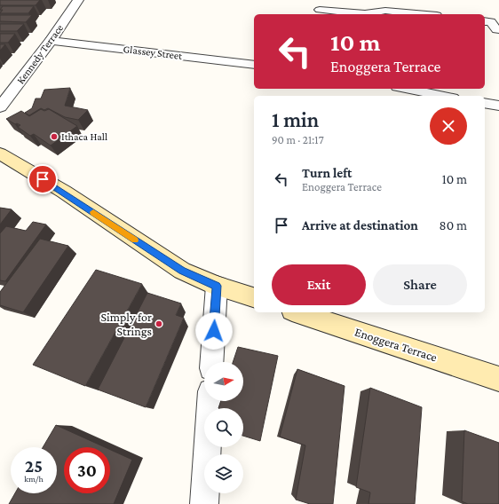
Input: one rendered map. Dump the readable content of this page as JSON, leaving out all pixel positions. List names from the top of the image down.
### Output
{
  "streets": {
    "main road": ["Enoggera Terrace"],
    "street": ["Glassey Street", "Kennedy Terrace"]
  },
  "crossings": [
    ["Glassey Street", "Kennedy Terrace"]
  ],
  "places": ["Ithaca Hall", "Simply for Strings"],
  "north": "right",
  "page": {
    "turn": ["10 m", "Enoggera Terrace"],
    "heading": ["1 min", "90 m · 21:17"],
    "list": [
      {
        "name": "Turn left",
        "note": "Enoggera Terrace",
        "value": "10 m"
      },
      {
        "name": "Arrive at destination",
        "value": "80 m"
      }
    ],
    "buttons": ["Exit", "Share"],
    "speed": "25 km/h",
    "limit": "30"
  }
}
